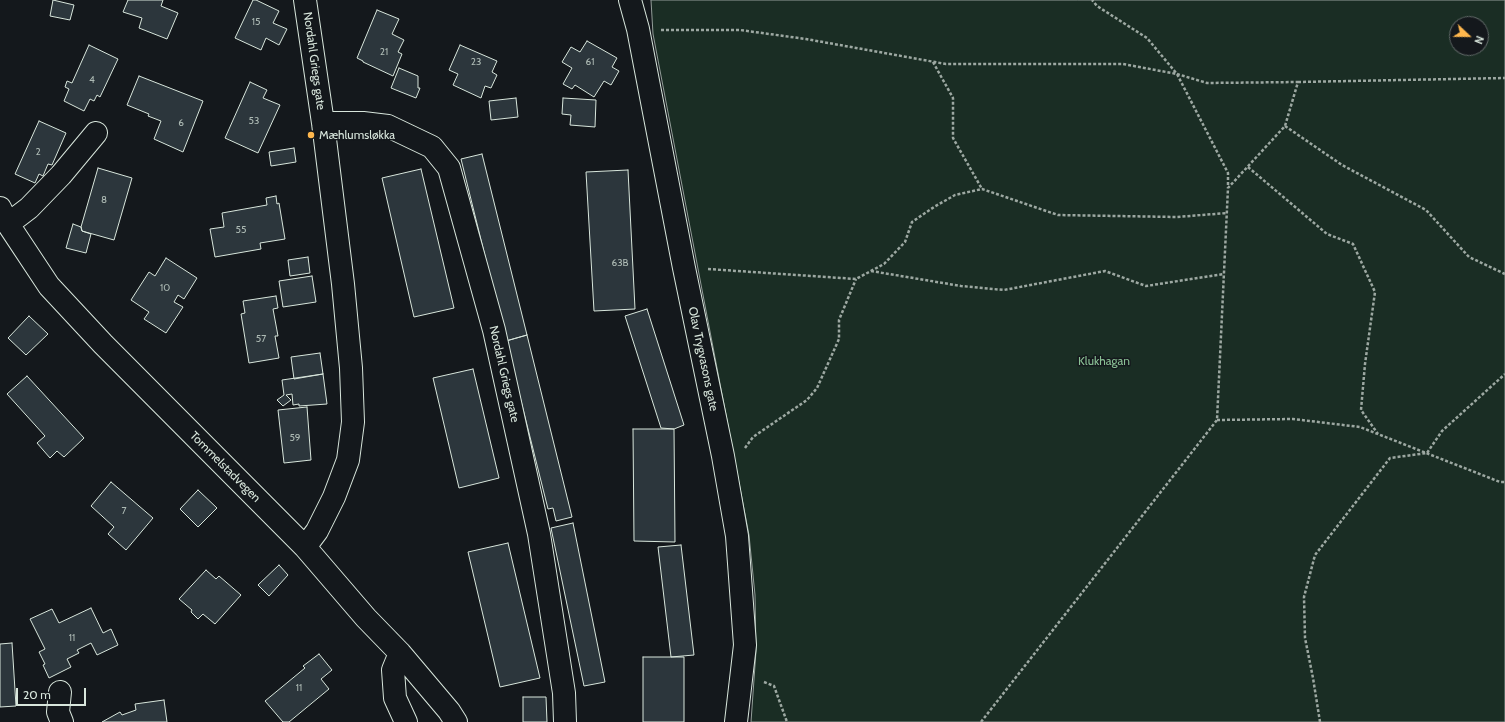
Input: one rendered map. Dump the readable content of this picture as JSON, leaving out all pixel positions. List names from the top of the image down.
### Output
{
  "streets": {
    "street": ["Nordahl Griegs gate", "Olav Trygvasons gate", "Tommelstadvegen"]
  },
  "crossings": [
    ["Nordahl Griegs gate", "Tommelstadvegen"]
  ],
  "parks": ["Klukhagan"],
  "places": ["Mæhlumsløkka"],
  "house_numbers": [
    "15",
    "21",
    "23",
    "61",
    "4",
    "53",
    "6",
    "2",
    "8",
    "55",
    "63B",
    "10",
    "57",
    "59",
    "7",
    "11",
    "11"
  ],
  "scale_bar": "20 m",
  "north": "right"
}
